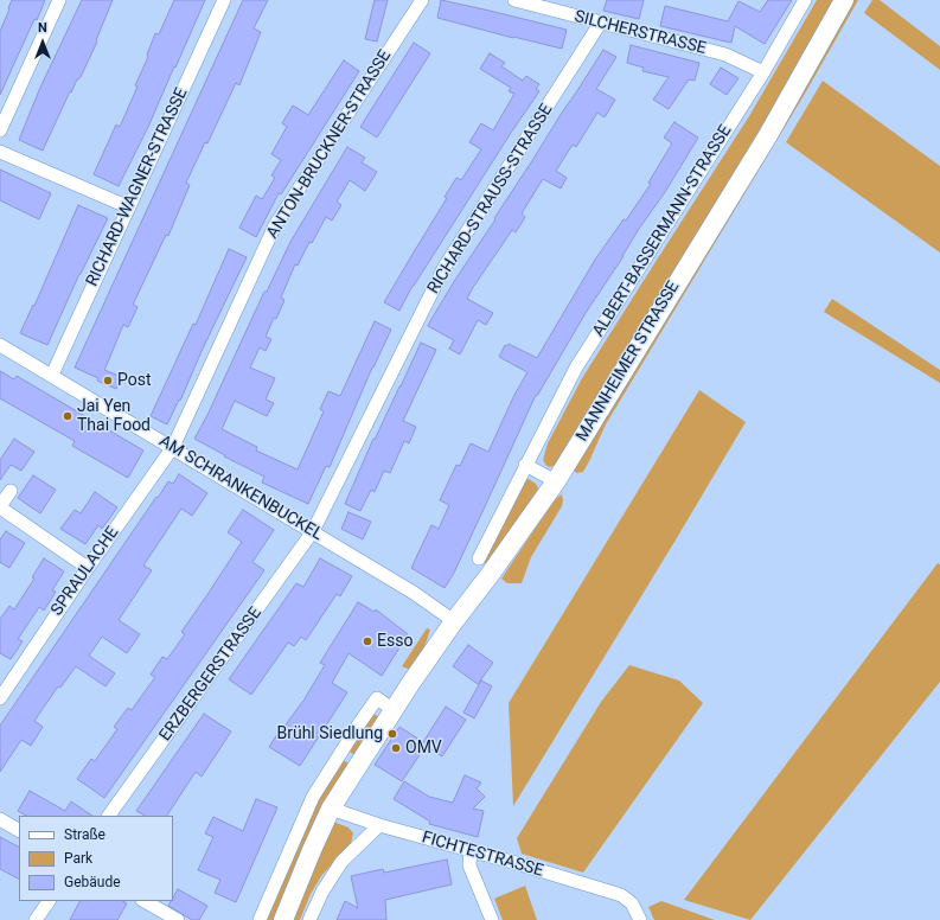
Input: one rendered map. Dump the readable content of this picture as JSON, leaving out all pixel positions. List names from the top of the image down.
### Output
{
  "streets": {
    "main road": ["MANNHEIMER STRASSE"],
    "street": [
      "SILCHERSTRASSE",
      "ANTON-BRUCKNER-STRASSE",
      "RICHARD-WAGNER-STRASSE",
      "RICHARD-STRAUSS-STRASSE",
      "ALBERT-BASSERMANN-STRASSE",
      "AM SCHRANKENBUCKEL",
      "SPRAULACHE",
      "ERZBERGERSTRASSE",
      "FICHTESTRASSE"
    ]
  },
  "crossings": [
    ["SILCHERSTRASSE", "RICHARD-STRAUSS-STRASSE"],
    ["SILCHERSTRASSE", "ALBERT-BASSERMANN-STRASSE"],
    ["ANTON-BRUCKNER-STRASSE", "AM SCHRANKENBUCKEL"],
    ["ANTON-BRUCKNER-STRASSE", "SPRAULACHE"],
    ["RICHARD-WAGNER-STRASSE", "AM SCHRANKENBUCKEL"],
    ["RICHARD-STRAUSS-STRASSE", "AM SCHRANKENBUCKEL"],
    ["RICHARD-STRAUSS-STRASSE", "ERZBERGERSTRASSE"],
    ["MANNHEIMER STRASSE", "AM SCHRANKENBUCKEL"],
    ["MANNHEIMER STRASSE", "FICHTESTRASSE"],
    ["AM SCHRANKENBUCKEL", "SPRAULACHE"],
    ["AM SCHRANKENBUCKEL", "ERZBERGERSTRASSE"]
  ],
  "places": [
    "Post",
    "Jai Yen Thai Food",
    "Esso",
    "Brühl Siedlung",
    "OMV"
  ],
  "legend": ["Straße", "Park", "Gebäude"],
  "north": "top"
}
